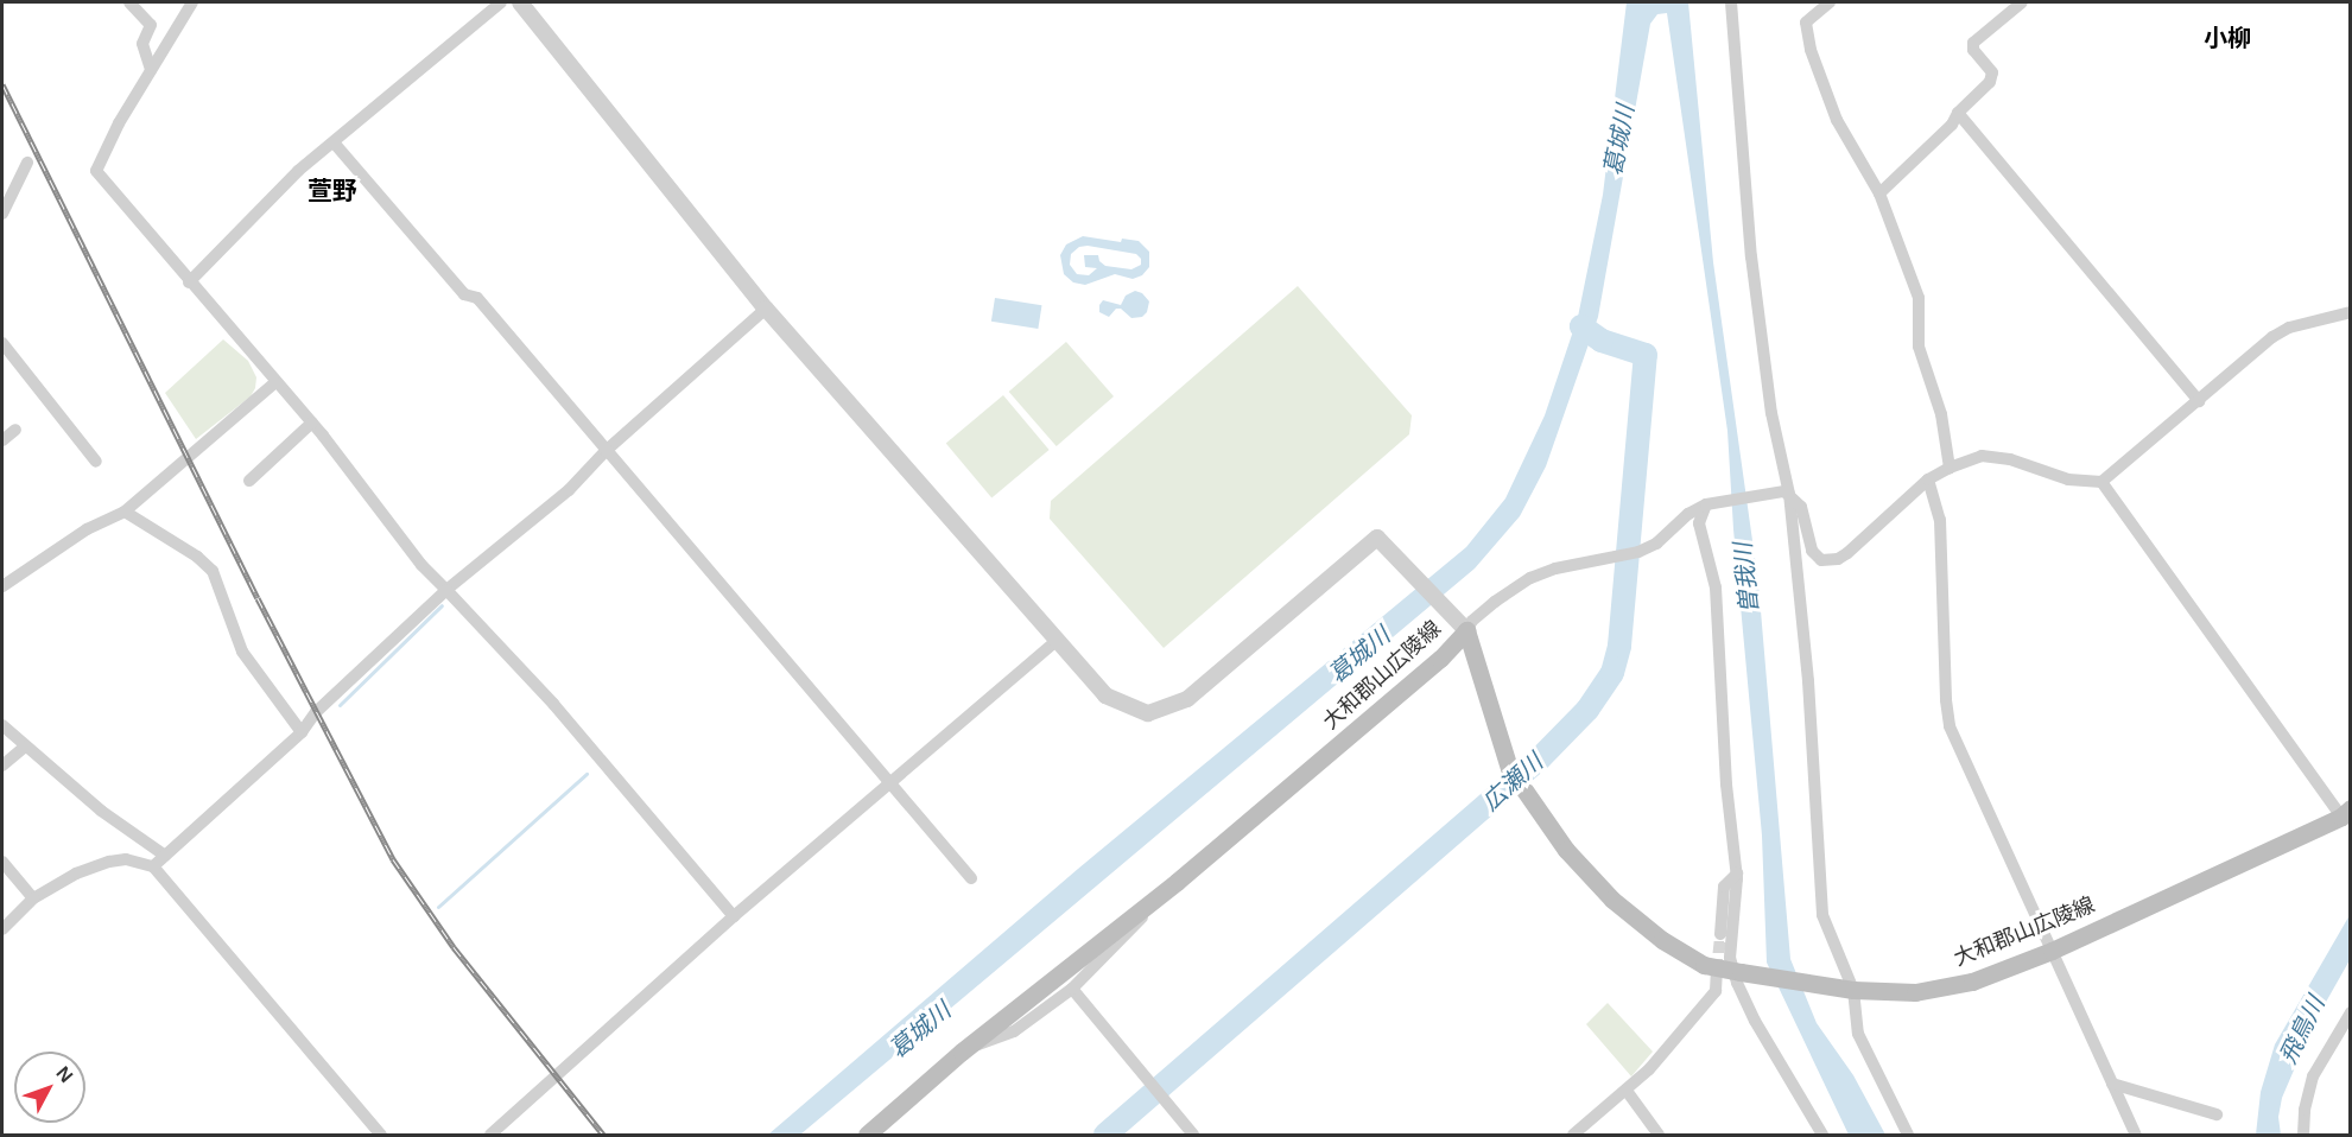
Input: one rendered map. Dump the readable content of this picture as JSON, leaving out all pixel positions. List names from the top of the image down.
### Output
{
  "streets": {
    "main road": ["大和郡山広陵線"]
  },
  "districts": ["小柳", "萱野"],
  "water": [
    "葛城川",
    "曽我川",
    "広瀬川",
    "飛鳥川"
  ],
  "north": "top right"
}
